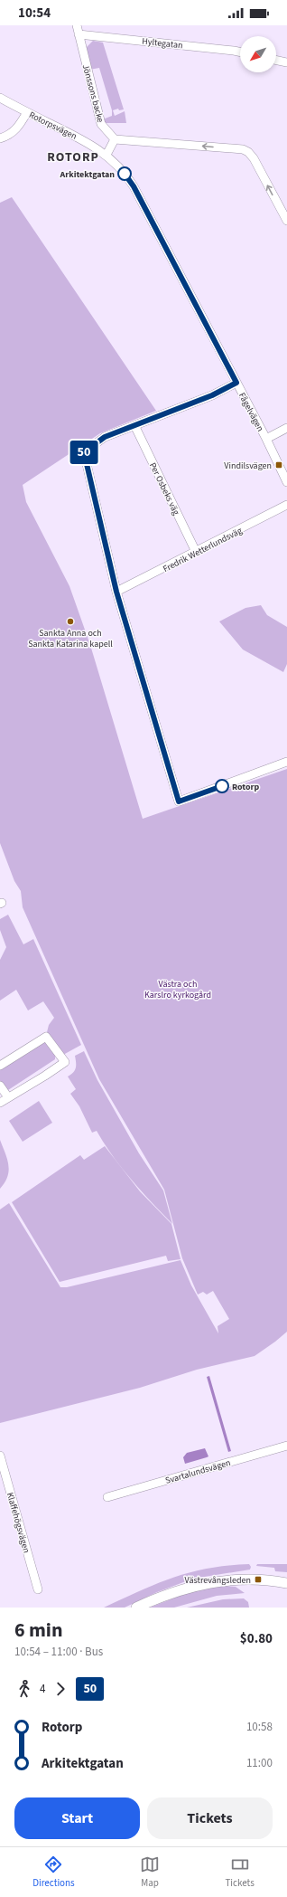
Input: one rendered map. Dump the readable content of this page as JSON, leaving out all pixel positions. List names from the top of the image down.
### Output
{
  "streets": {
    "street": [
      "Hyltegatan",
      "Jönssons backe",
      "Rotorpsvägen",
      "Fågelvägen",
      "Per Osbeks väg",
      "Fredrik Wetterlundsväg",
      "Svartalundsvägen",
      "Klaffehögsvägen"
    ]
  },
  "crossings": [
    ["Hyltegatan", "Jönssons backe"],
    ["Rotorpsvägen", "Fågelvägen"],
    ["Per Osbeks väg", "Fredrik Wetterlundsväg"]
  ],
  "districts": ["ROTORP"],
  "parks": ["Västra och Karslro kyrkogård"],
  "places": {
    "other": ["Arkitektgatan", "Sankta Anna och Sankta Katarina kapell", "Rotorp"],
    "transit": ["Vindilsvägen", "Västrevångsleden"]
  },
  "lines": ["bus line 50"],
  "north": "bottom left",
  "page": {
    "status": "10:54",
    "on_map": "50",
    "heading": ["6 min", "10:54 – 11:00 · Bus", "$0.80"],
    "legs": ["4", "50"],
    "list": [
      {
        "name": "Rotorp",
        "value": "10:58"
      },
      {
        "name": "Arkitektgatan",
        "value": "11:00"
      }
    ],
    "buttons": ["Start", "Tickets"],
    "tabs": ["Directions", "Map", "Tickets"]
  }
}
